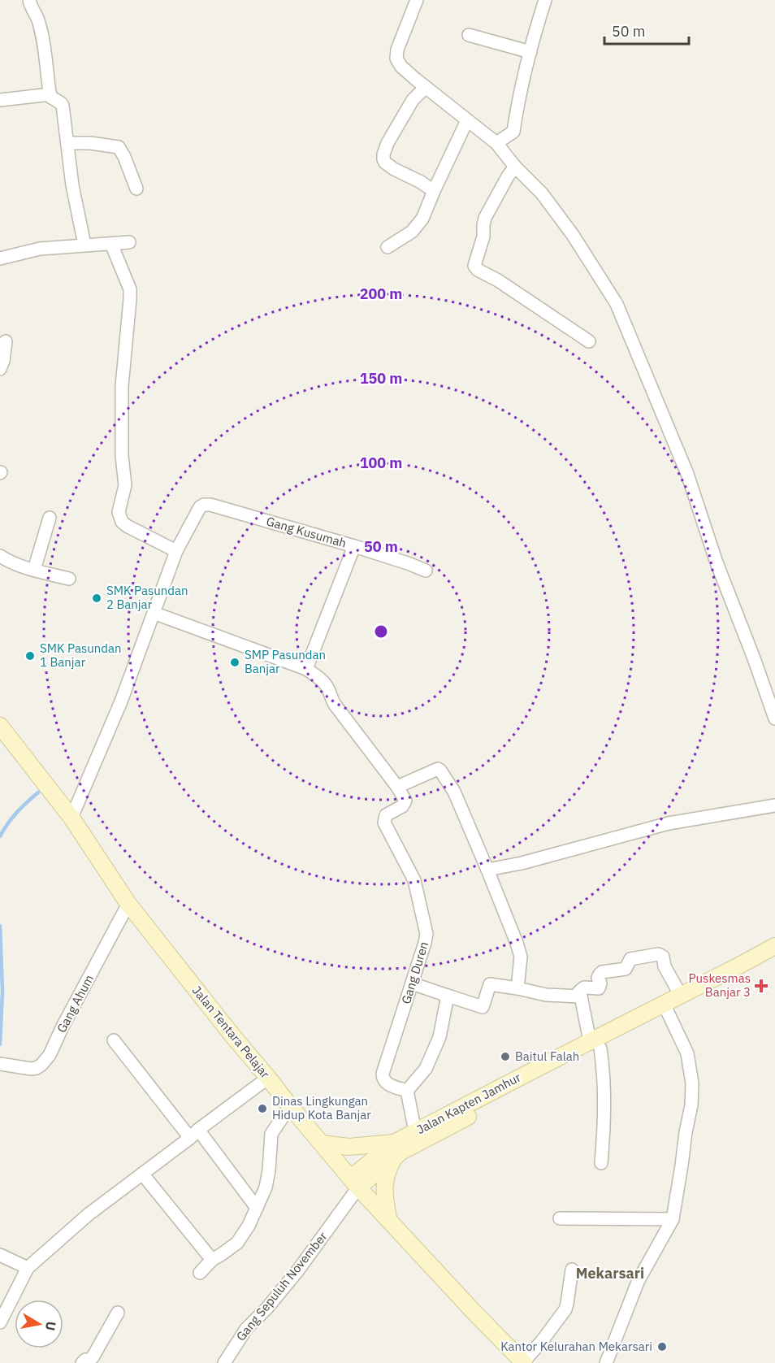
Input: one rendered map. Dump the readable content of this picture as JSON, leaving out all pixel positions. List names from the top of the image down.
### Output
{
  "streets": {
    "street": [
      "Gang Kusumah",
      "Gang Duren",
      "Gang Ahum",
      "Jalan Tentara Pelajar",
      "Jalan Kapten Jamhur",
      "Gang Sepuluh November"
    ]
  },
  "crossings": [
    ["Gang Kusumah", "Jalan Tentara Pelajar"],
    ["Gang Ahum", "Jalan Tentara Pelajar"],
    ["Jalan Tentara Pelajar", "Jalan Kapten Jamhur"],
    ["Jalan Tentara Pelajar", "Gang Sepuluh November"],
    ["Jalan Kapten Jamhur", "Gang Sepuluh November"]
  ],
  "districts": ["Mekarsari"],
  "places": {
    "other": [
      "SMK Pasundan 2 Banjar",
      "SMK Pasundan 1 Banjar",
      "SMP Pasundan Banjar",
      "Baitul Falah",
      "Dinas Lingkungan Hidup Kota Banjar",
      "Kantor Kelurahan Mekarsari"
    ],
    "health": ["Puskesmas Banjar 3"]
  },
  "scale_bar": "50 m",
  "north": "right",
  "rings": [
    "200 m",
    "150 m",
    "100 m",
    "50 m"
  ]
}
